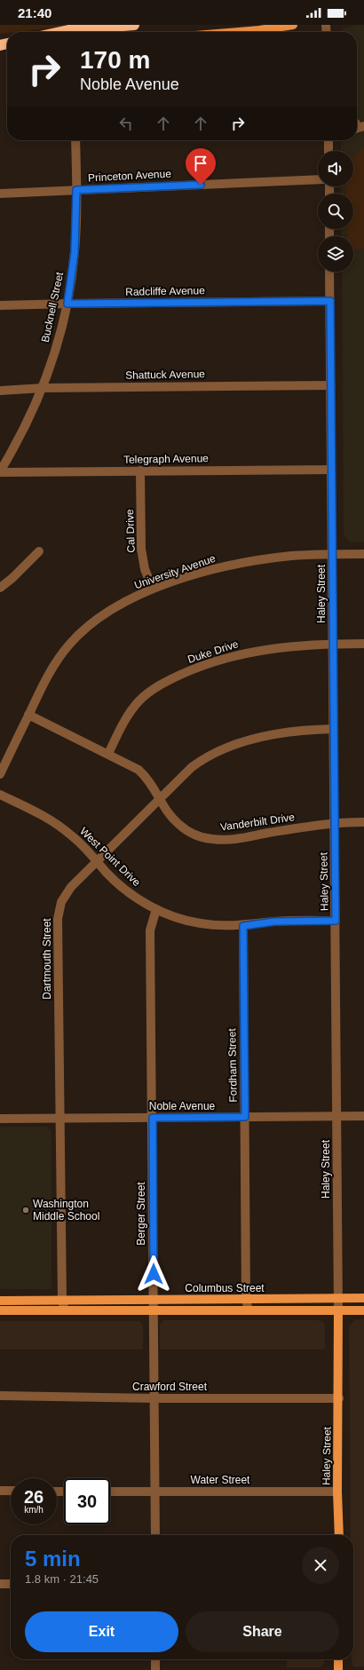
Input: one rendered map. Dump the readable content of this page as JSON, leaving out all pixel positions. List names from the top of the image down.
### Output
{
  "streets": {
    "main road": ["Haley Street", "Columbus Street"],
    "street": [
      "Princeton Avenue",
      "Radcliffe Avenue",
      "Bucknell Street",
      "Shattuck Avenue",
      "Telegraph Avenue",
      "Cal Drive",
      "University Avenue",
      "Duke Drive",
      "Vanderbilt Drive",
      "West Point Drive",
      "Dartmouth Street",
      "Fordham Street",
      "Noble Avenue",
      "Berger Street",
      "Crawford Street",
      "Water Street"
    ]
  },
  "crossings": [
    ["Princeton Avenue", "Bucknell Street"],
    ["Radcliffe Avenue", "Bucknell Street"],
    ["Radcliffe Avenue", "Haley Street"],
    ["Bucknell Street", "Shattuck Avenue"],
    ["Bucknell Street", "Telegraph Avenue"],
    ["Shattuck Avenue", "Haley Street"],
    ["Telegraph Avenue", "Cal Drive"],
    ["Telegraph Avenue", "Haley Street"],
    ["Cal Drive", "University Avenue"],
    ["University Avenue", "Haley Street"],
    ["University Avenue", "Vanderbilt Drive"],
    ["Haley Street", "Duke Drive"],
    ["Haley Street", "Vanderbilt Drive"],
    ["Haley Street", "West Point Drive"],
    ["Haley Street", "Dartmouth Street"],
    ["Haley Street", "Noble Avenue"],
    ["Haley Street", "Columbus Street"],
    ["Haley Street", "Crawford Street"],
    ["Haley Street", "Water Street"],
    ["Duke Drive", "Vanderbilt Drive"],
    ["Vanderbilt Drive", "Dartmouth Street"],
    ["West Point Drive", "Dartmouth Street"],
    ["West Point Drive", "Fordham Street"],
    ["West Point Drive", "Berger Street"],
    ["Dartmouth Street", "Noble Avenue"],
    ["Dartmouth Street", "Columbus Street"],
    ["Fordham Street", "Noble Avenue"],
    ["Fordham Street", "Columbus Street"],
    ["Noble Avenue", "Berger Street"],
    ["Berger Street", "Columbus Street"],
    ["Berger Street", "Crawford Street"],
    ["Berger Street", "Water Street"]
  ],
  "places": ["Washington Middle School"],
  "page": {
    "status": "21:40",
    "turn": ["170 m", "Noble Avenue"],
    "speed": "26 km/h",
    "limit": "30",
    "heading": ["5 min", "1.8 km · 21:45"],
    "buttons": ["Exit", "Share"]
  }
}
